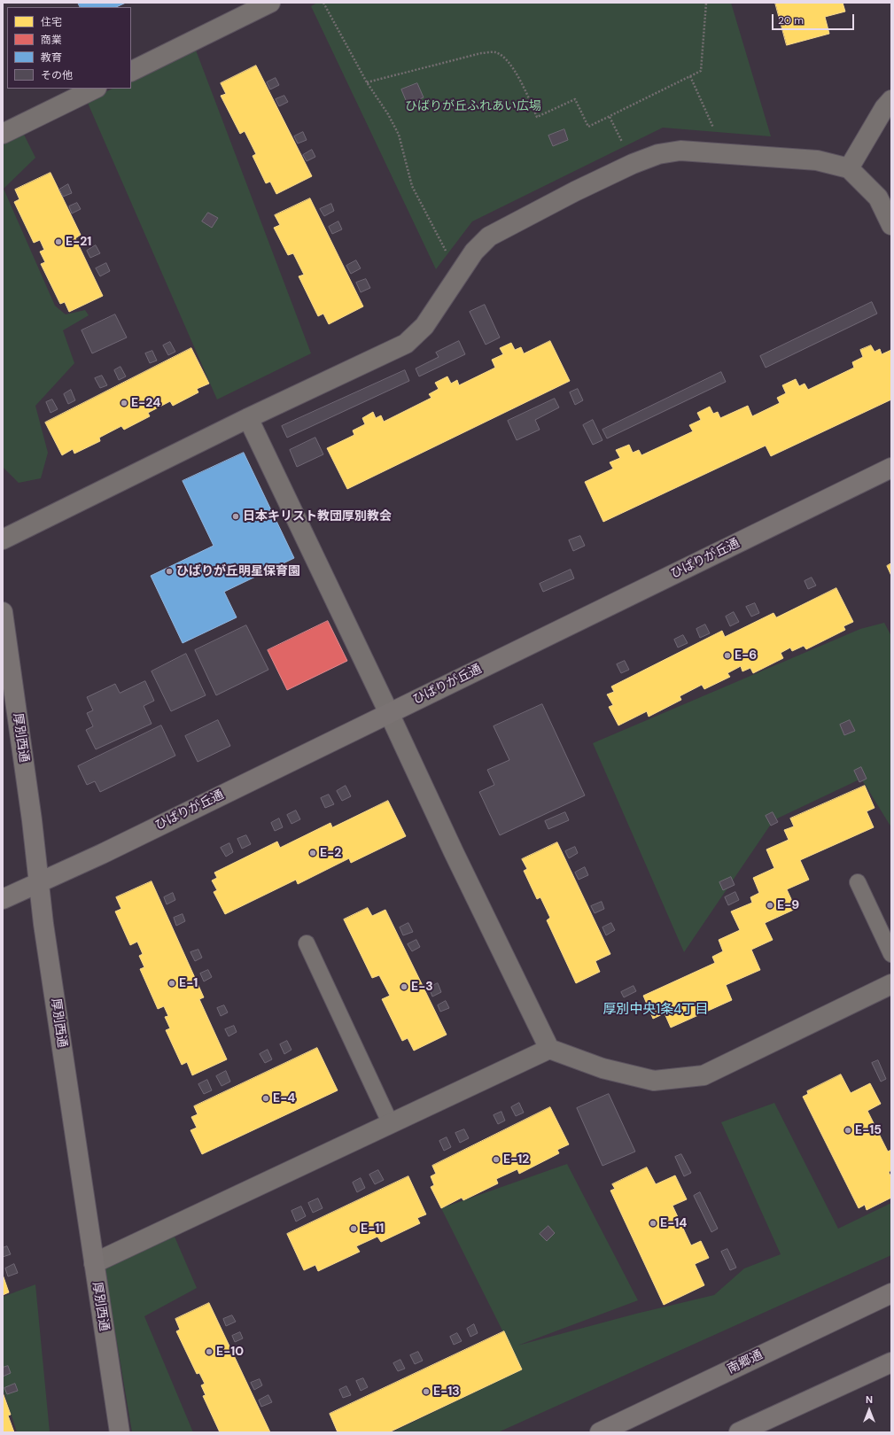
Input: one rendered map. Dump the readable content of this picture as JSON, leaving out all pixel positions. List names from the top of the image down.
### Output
{
  "streets": {
    "street": ["ひばりが丘通", "厚別西通", "南郷通"]
  },
  "crossings": [
    ["ひばりが丘通", "厚別西通"]
  ],
  "districts": ["厚別中央1条4丁目"],
  "parks": ["ひばりが丘ふれあい広場"],
  "places": [
    "E-21",
    "E-24",
    "日本キリスト教団厚別教会",
    "ひばりが丘明星保育園",
    "E-6",
    "E-2",
    "E-9",
    "E-1",
    "E-3",
    "E-4",
    "E-15",
    "E-12",
    "E-14",
    "E-11",
    "E-10",
    "E-13"
  ],
  "legend": [
    "住宅",
    "商業",
    "教育",
    "その他"
  ],
  "scale_bar": "20 m",
  "north": "top"
}
